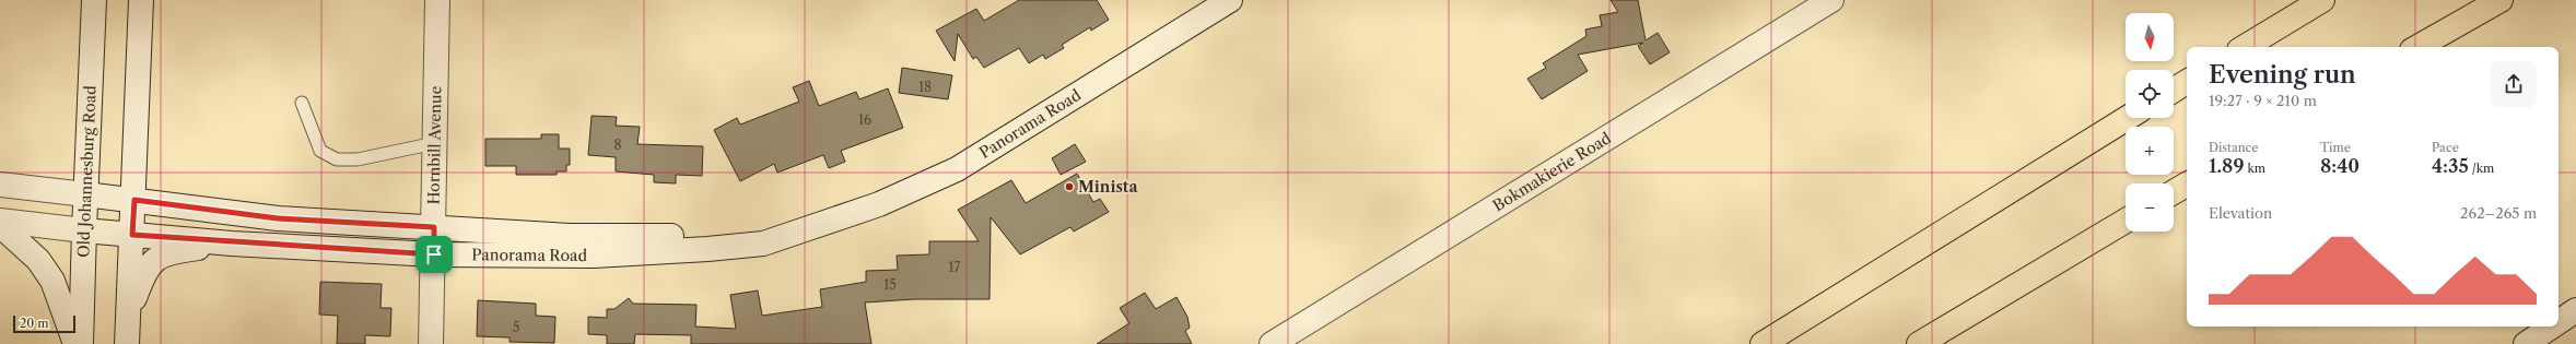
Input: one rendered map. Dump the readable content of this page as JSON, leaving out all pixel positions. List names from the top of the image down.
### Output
{
  "streets": {
    "street": [
      "Panorama Road",
      "Hornbill Avenue",
      "Old Johannesburg Road",
      "Bokmakierie Road"
    ]
  },
  "crossings": [
    ["Panorama Road", "Hornbill Avenue"],
    ["Panorama Road", "Old Johannesburg Road"]
  ],
  "places": ["Minista"],
  "house_numbers": [
    "18",
    "16",
    "8",
    "17",
    "15",
    "5"
  ],
  "scale_bar": "20 m",
  "north": "bottom",
  "page": {
    "map_buttons": ["+", "−"],
    "heading": ["Evening run", "19:27 · 9 × 210 m"],
    "stats": [
      ["Distance", "1.89 km"],
      ["Time", "8:40"],
      ["Pace", "4:35 /km"]
    ],
    "chart": ["Elevation", "262–265 m"],
    "scale": "20 m"
  }
}
